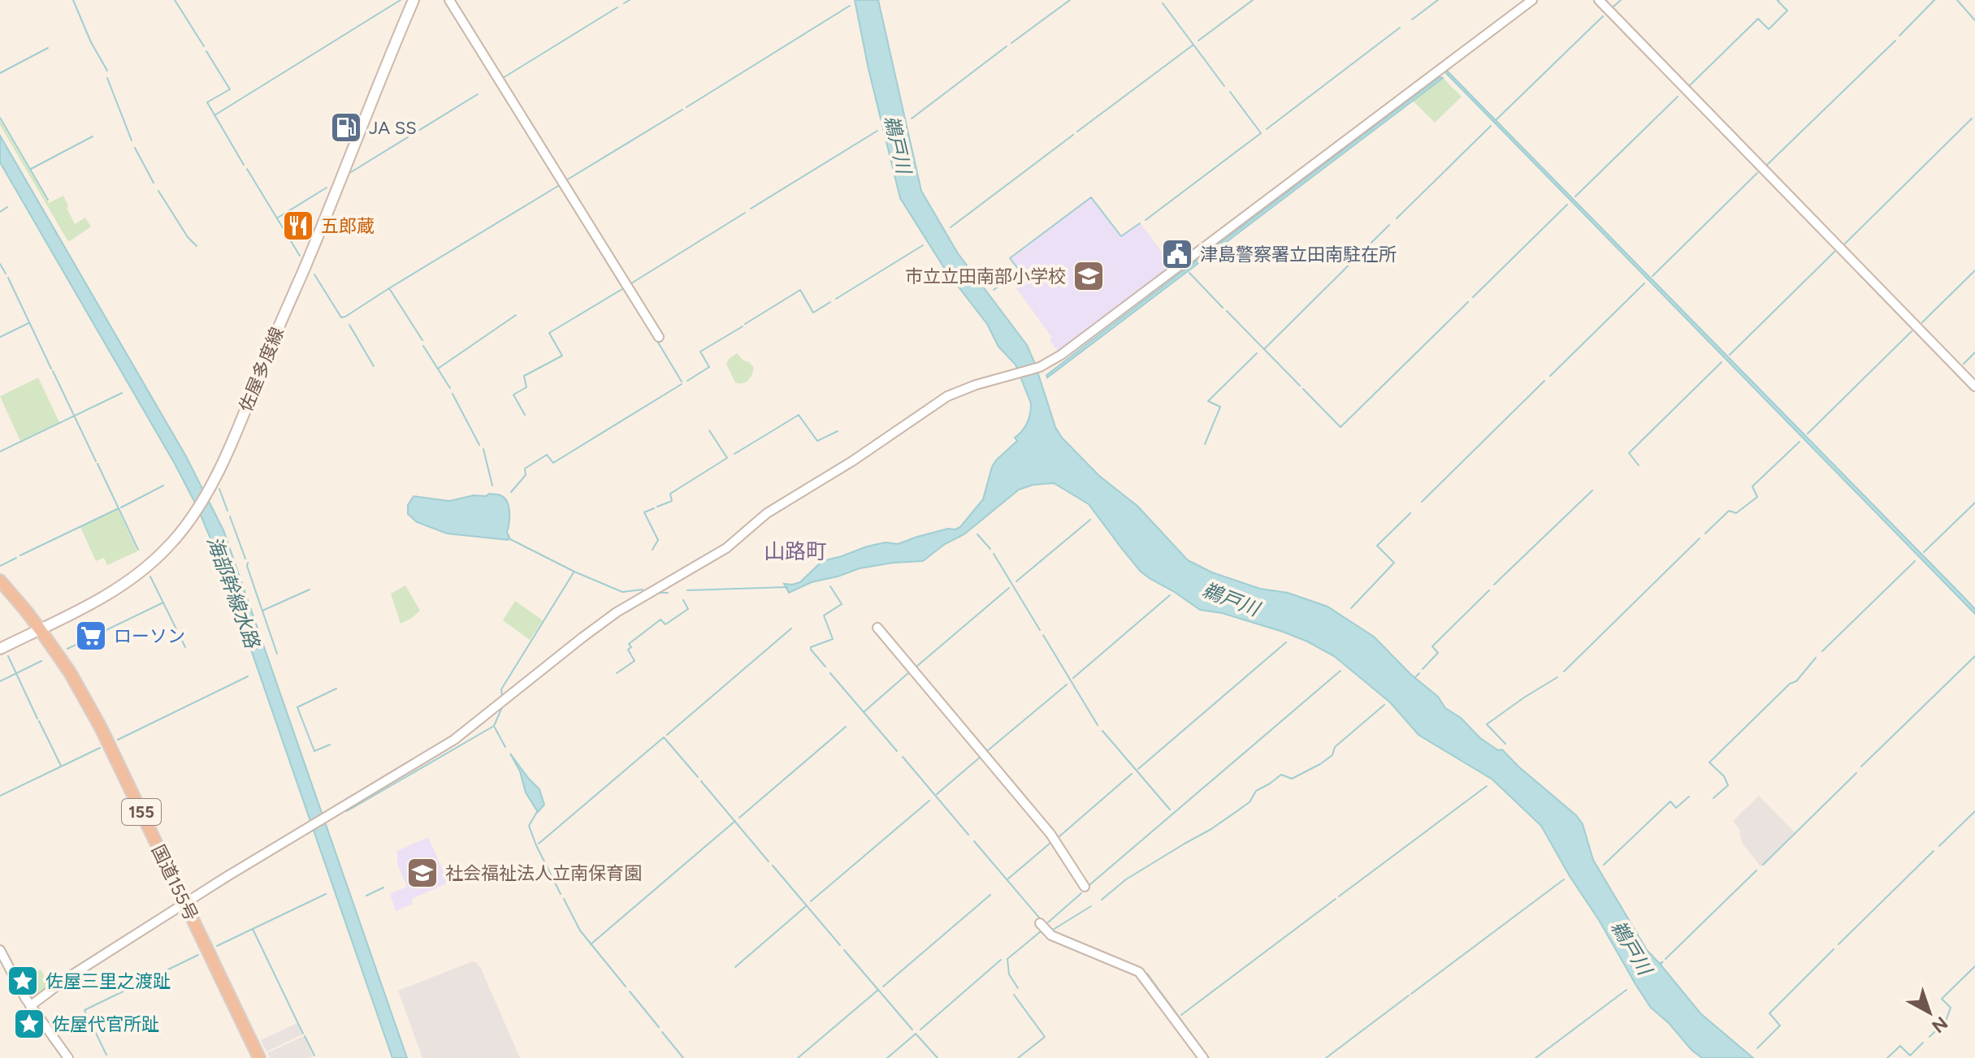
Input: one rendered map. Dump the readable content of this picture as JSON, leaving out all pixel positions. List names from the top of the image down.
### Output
{
  "streets": {
    "highway": ["155", "国道155号"],
    "main road": ["佐屋多度線"]
  },
  "crossings": [
    ["佐屋多度線", "国道155号"]
  ],
  "districts": ["山路町"],
  "water": ["鵜戸川", "海部幹線水路"],
  "places": {
    "fuel station": ["JA SS"],
    "restaurant": ["五郎蔵"],
    "public building": ["津島警察署立田南駐在所"],
    "school or university": ["市立立田南部小学校", "社会福祉法人立南保育園"],
    "supermarket": ["ローソン"],
    "place": ["佐屋三里之渡趾", "佐屋代官所趾"]
  },
  "north": "bottom right"
}
